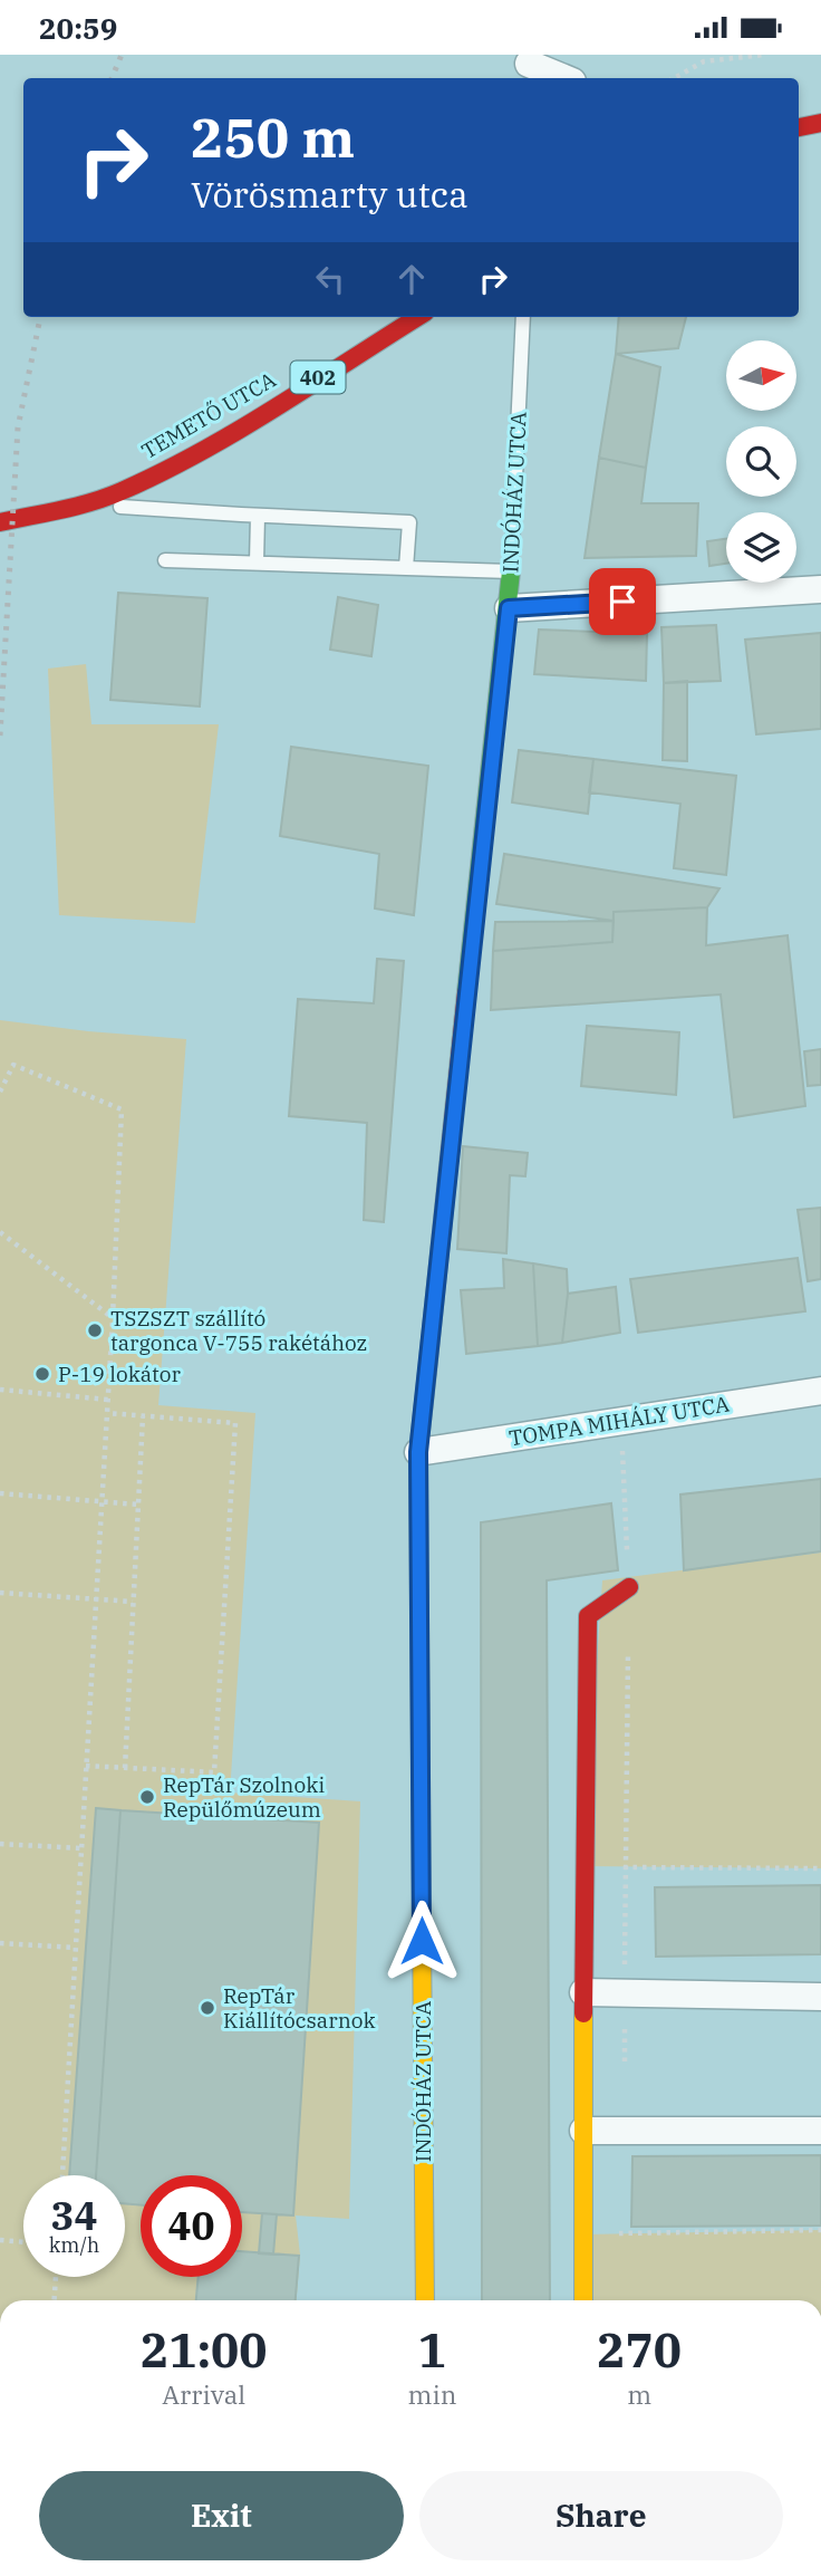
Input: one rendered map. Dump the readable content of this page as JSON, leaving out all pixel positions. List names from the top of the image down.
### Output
{
  "streets": {
    "street": [
      "402",
      "TEMETŐ UTCA",
      "INDÓHÁZ UTCA",
      "TOMPA MIHÁLY UTCA"
    ]
  },
  "crossings": [
    ["INDÓHÁZ UTCA", "TOMPA MIHÁLY UTCA"]
  ],
  "places": [
    "TSZSZT szállító targonca V-755 rakétához",
    "P-19 lokátor",
    "RepTár Szolnoki Repülőmúzeum",
    "RepTár Kiállítócsarnok"
  ],
  "north": "right",
  "page": {
    "status": "20:59",
    "turn": ["250 m", "Vörösmarty utca"],
    "speed": "34 km/h",
    "limit": "40",
    "eta": [
      "21:00",
      "Arrival",
      "1",
      "min",
      "270",
      "m"
    ],
    "buttons": ["Exit", "Share"]
  }
}
